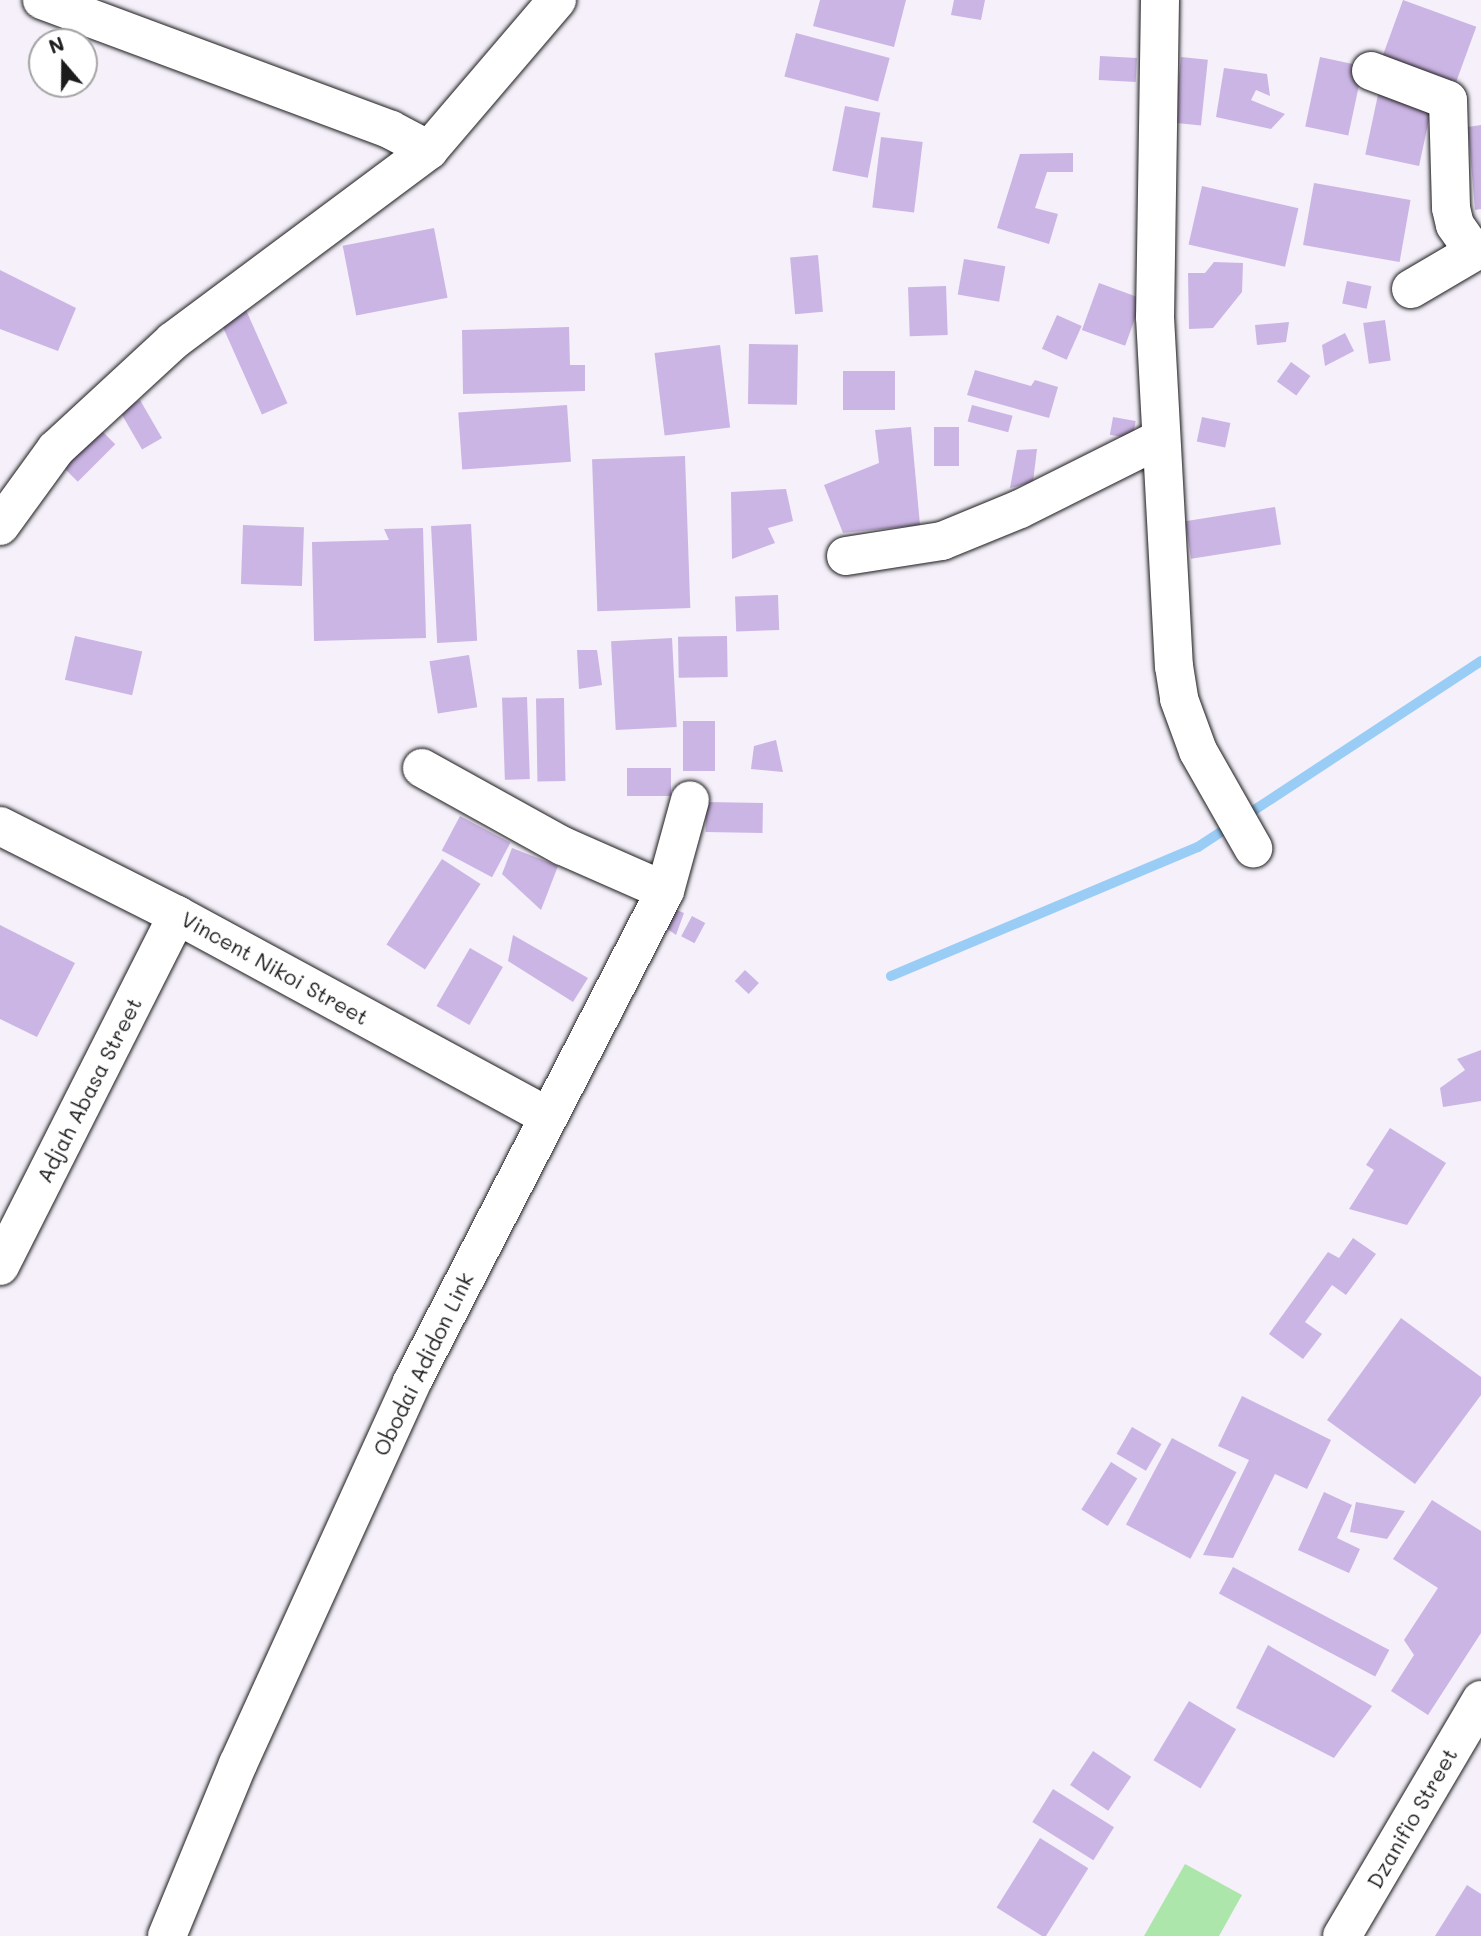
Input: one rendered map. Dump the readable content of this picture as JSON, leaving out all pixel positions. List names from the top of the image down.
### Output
{
  "streets": {
    "street": [
      "Vincent Nikoi Street",
      "Adjah Abasa Street",
      "Obodai Adidon Link",
      "Dzanifio Street"
    ]
  },
  "crossings": [
    ["Vincent Nikoi Street", "Adjah Abasa Street"],
    ["Vincent Nikoi Street", "Obodai Adidon Link"]
  ],
  "north": "top"
}
